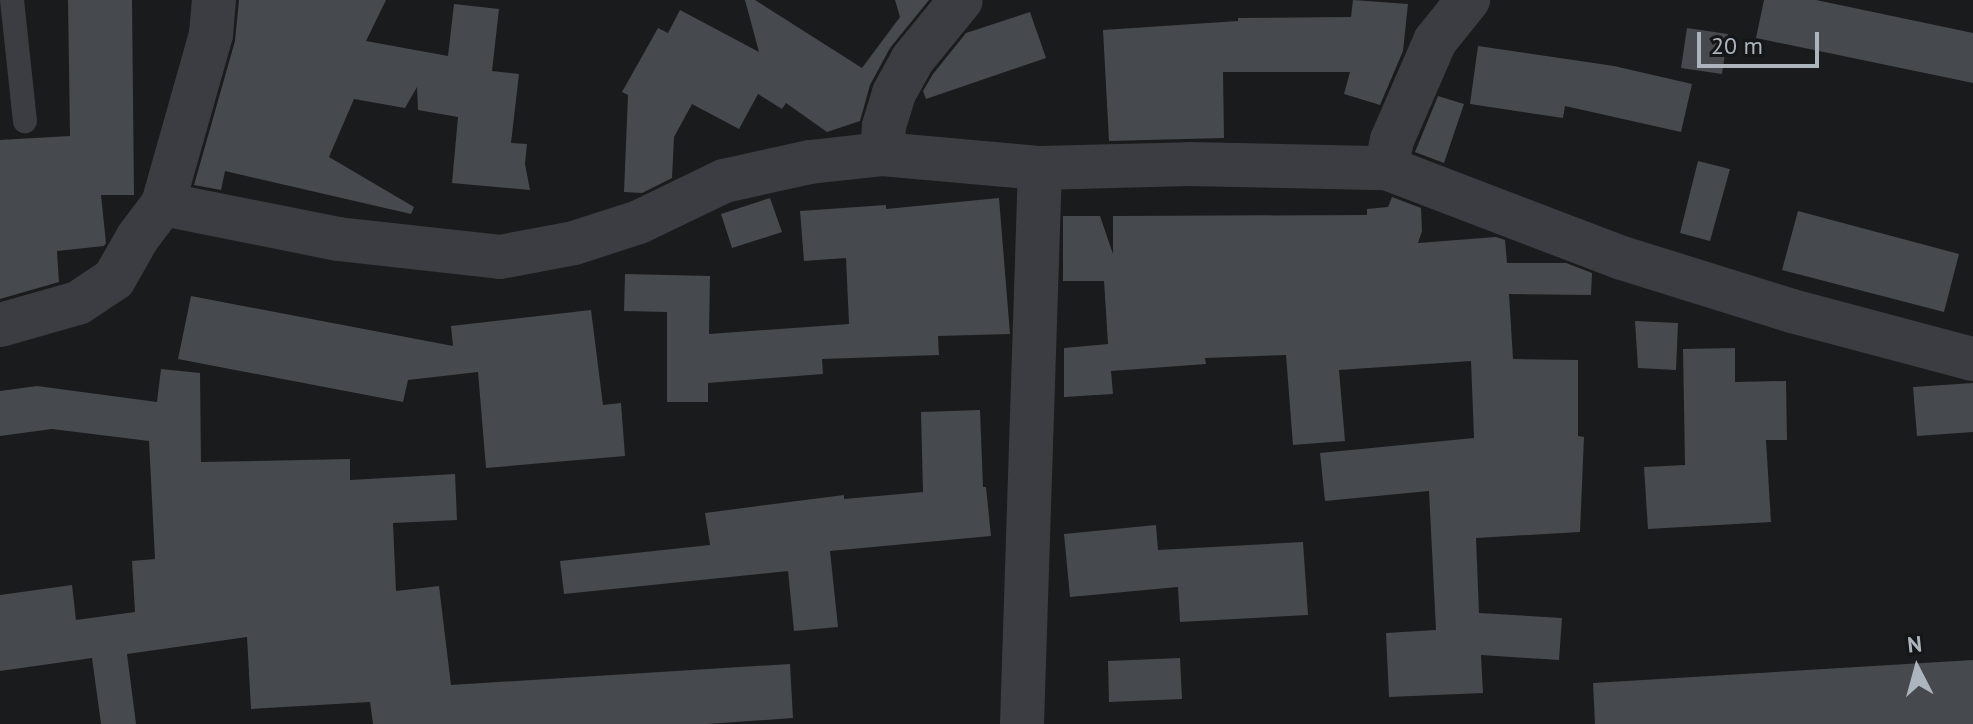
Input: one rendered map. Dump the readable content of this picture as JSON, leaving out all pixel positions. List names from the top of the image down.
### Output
{
  "scale_bar": "20 m",
  "north": "top"
}
